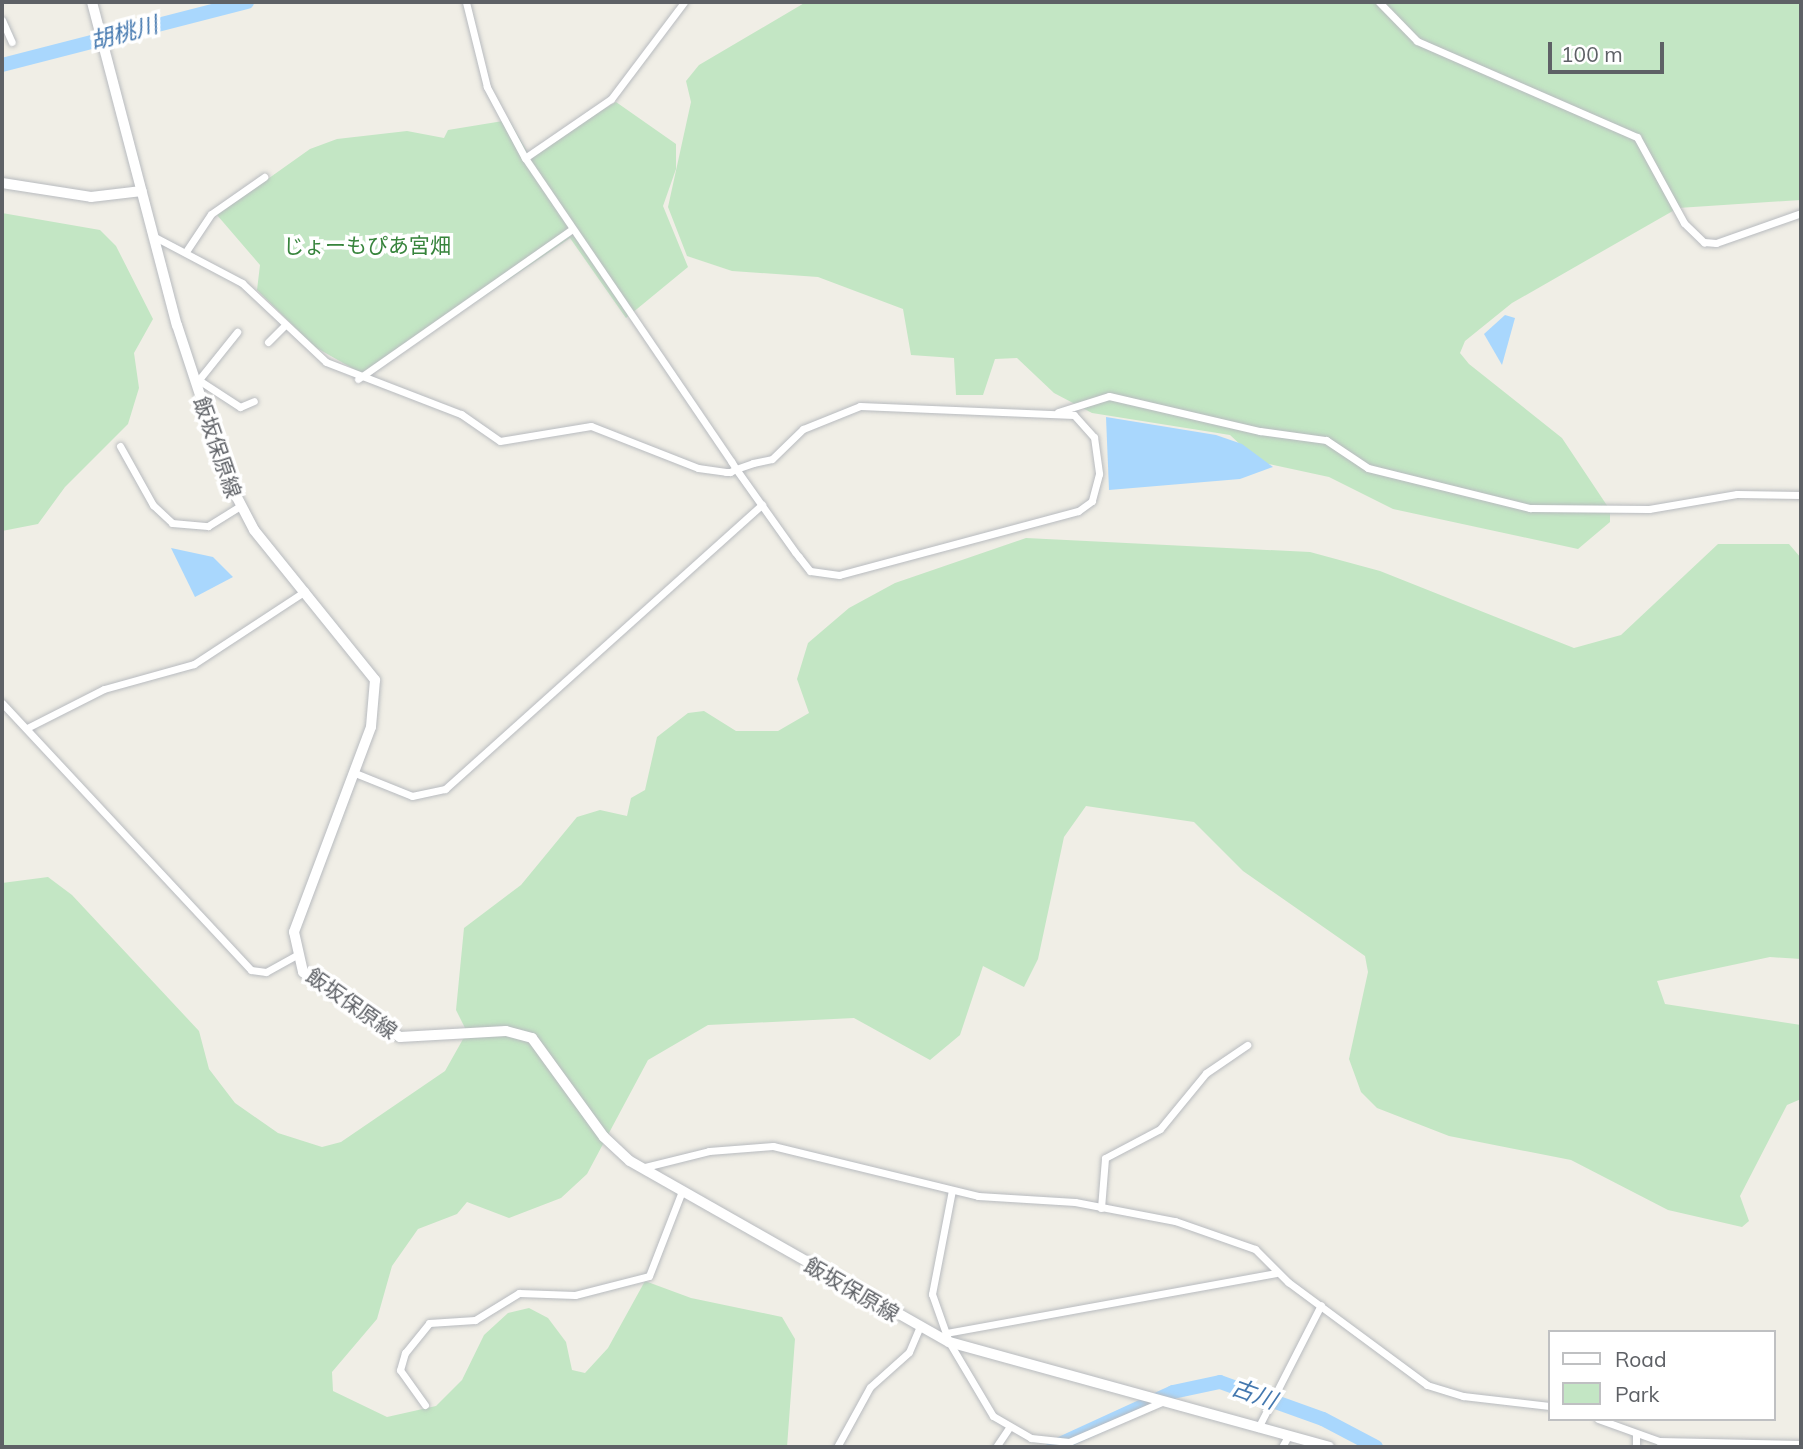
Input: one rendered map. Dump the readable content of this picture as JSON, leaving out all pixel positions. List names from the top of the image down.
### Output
{
  "streets": {
    "main road": ["飯坂保原線"]
  },
  "water": ["胡桃川", "古川"],
  "parks": ["じょーもぴあ宮畑"],
  "legend": ["Road", "Park"],
  "scale_bar": "100 m"
}
